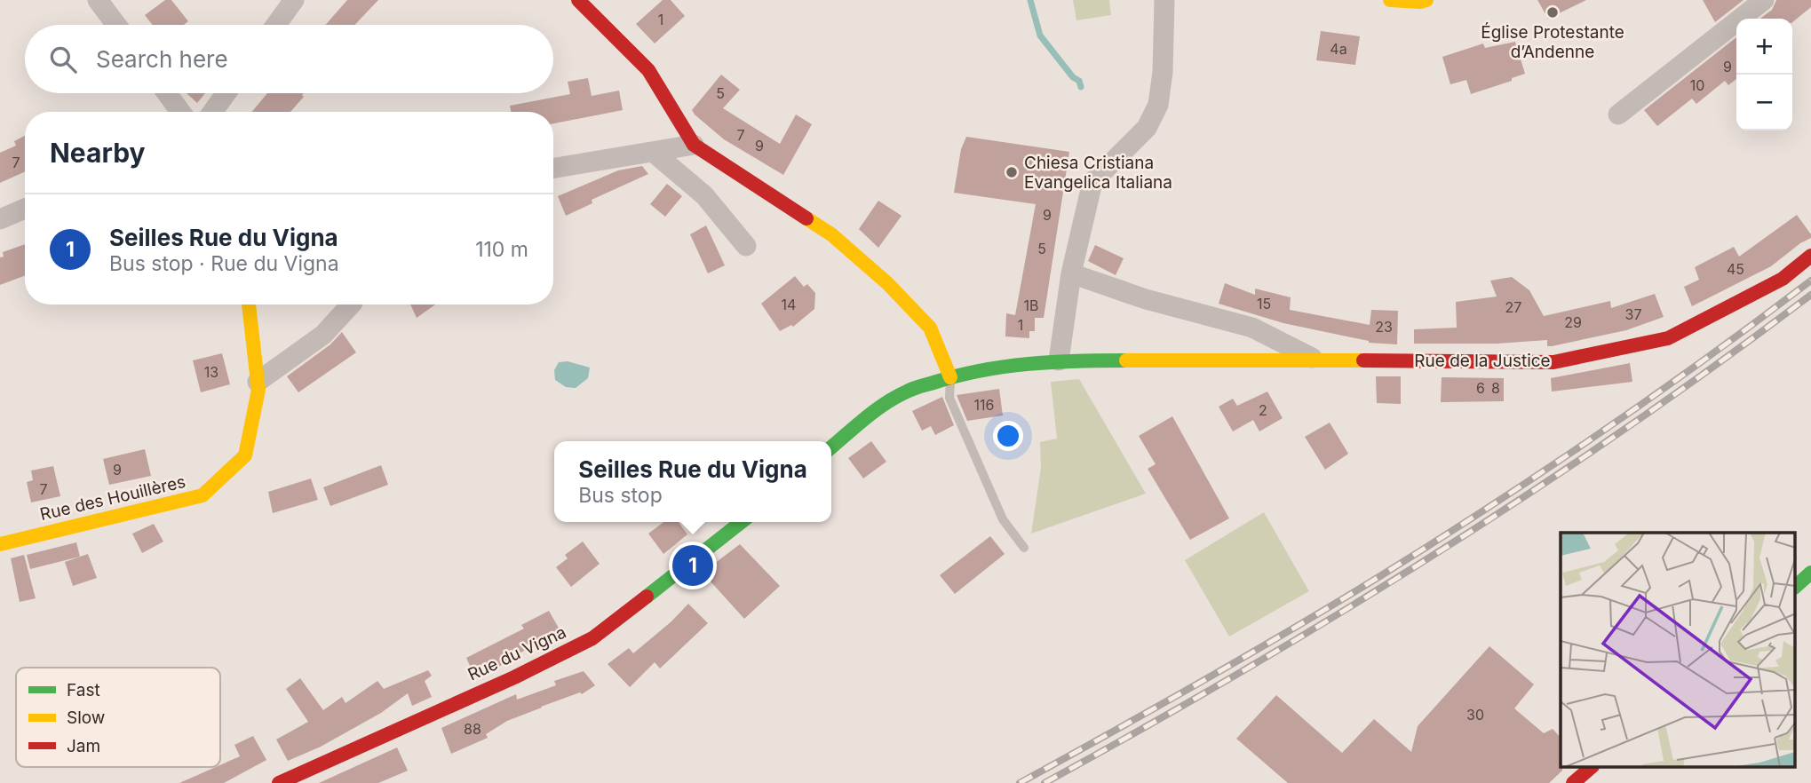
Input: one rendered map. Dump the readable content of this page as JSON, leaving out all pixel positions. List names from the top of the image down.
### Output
{
  "streets": {
    "street": ["Rue de la Justice", "Rue des Houillères", "Rue du Vigna"]
  },
  "places": ["Église Protestante d’Andenne", "Chiesa Cristiana Evangelica Italiana"],
  "house_numbers": [
    "1",
    "4a",
    "9",
    "10",
    "5",
    "7",
    "9",
    "7",
    "9",
    "5",
    "45",
    "15",
    "14",
    "1B",
    "27",
    "37",
    "29",
    "1",
    "23",
    "13",
    "6",
    "8",
    "116",
    "2",
    "9",
    "7",
    "30",
    "88"
  ],
  "legend": ["Fast", "Slow", "Jam"],
  "page": {
    "map_buttons": ["+", "−"],
    "search": "Search here",
    "heading": "Nearby",
    "list": [
      {
        "mark": "1",
        "name": "Seilles Rue du Vigna",
        "note": "Bus stop · Rue du Vigna",
        "value": "110 m"
      }
    ],
    "popup": ["Seilles Rue du Vigna", "Bus stop"],
    "pins": "1"
  }
}
